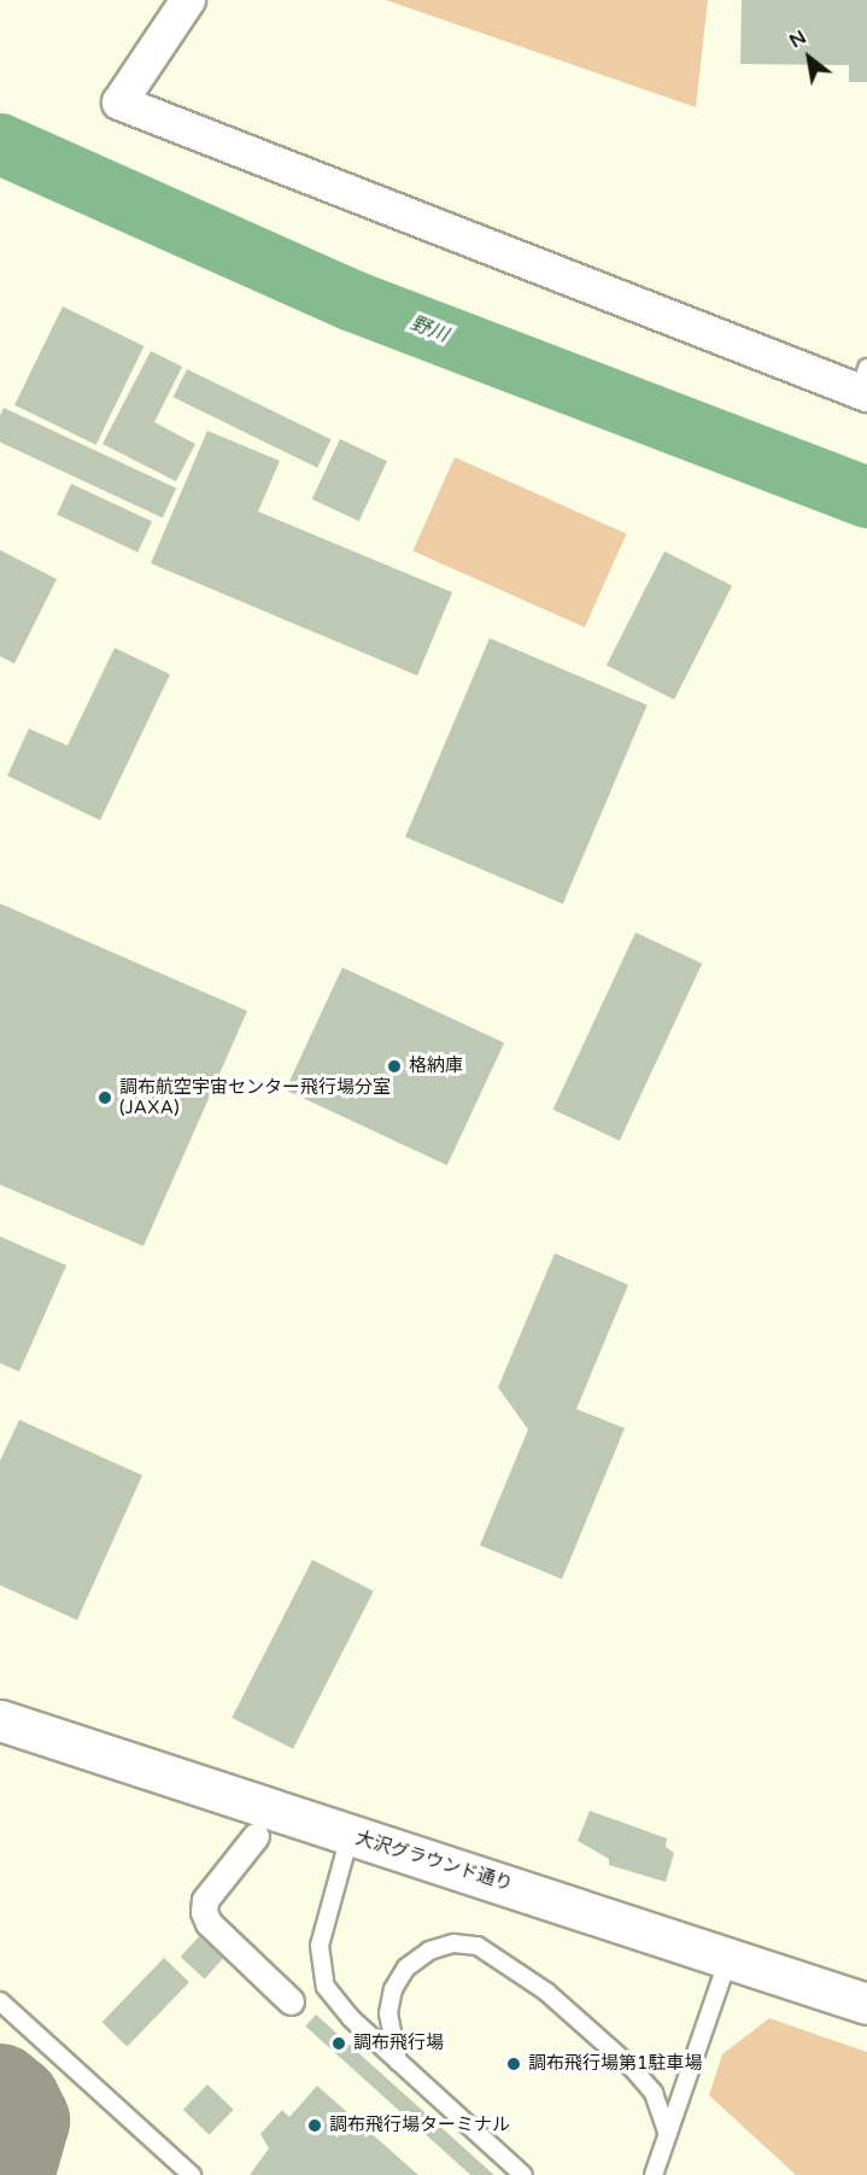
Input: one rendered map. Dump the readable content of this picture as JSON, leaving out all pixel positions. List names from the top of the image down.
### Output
{
  "streets": {
    "street": ["大沢グラウンド通り"]
  },
  "water": ["野川"],
  "places": [
    "格納庫",
    "調布航空宇宙センター飛行場分室 (JAXA)",
    "調布飛行場",
    "調布飛行場第1駐車場",
    "調布飛行場ターミナル"
  ],
  "north": "top left"
}
